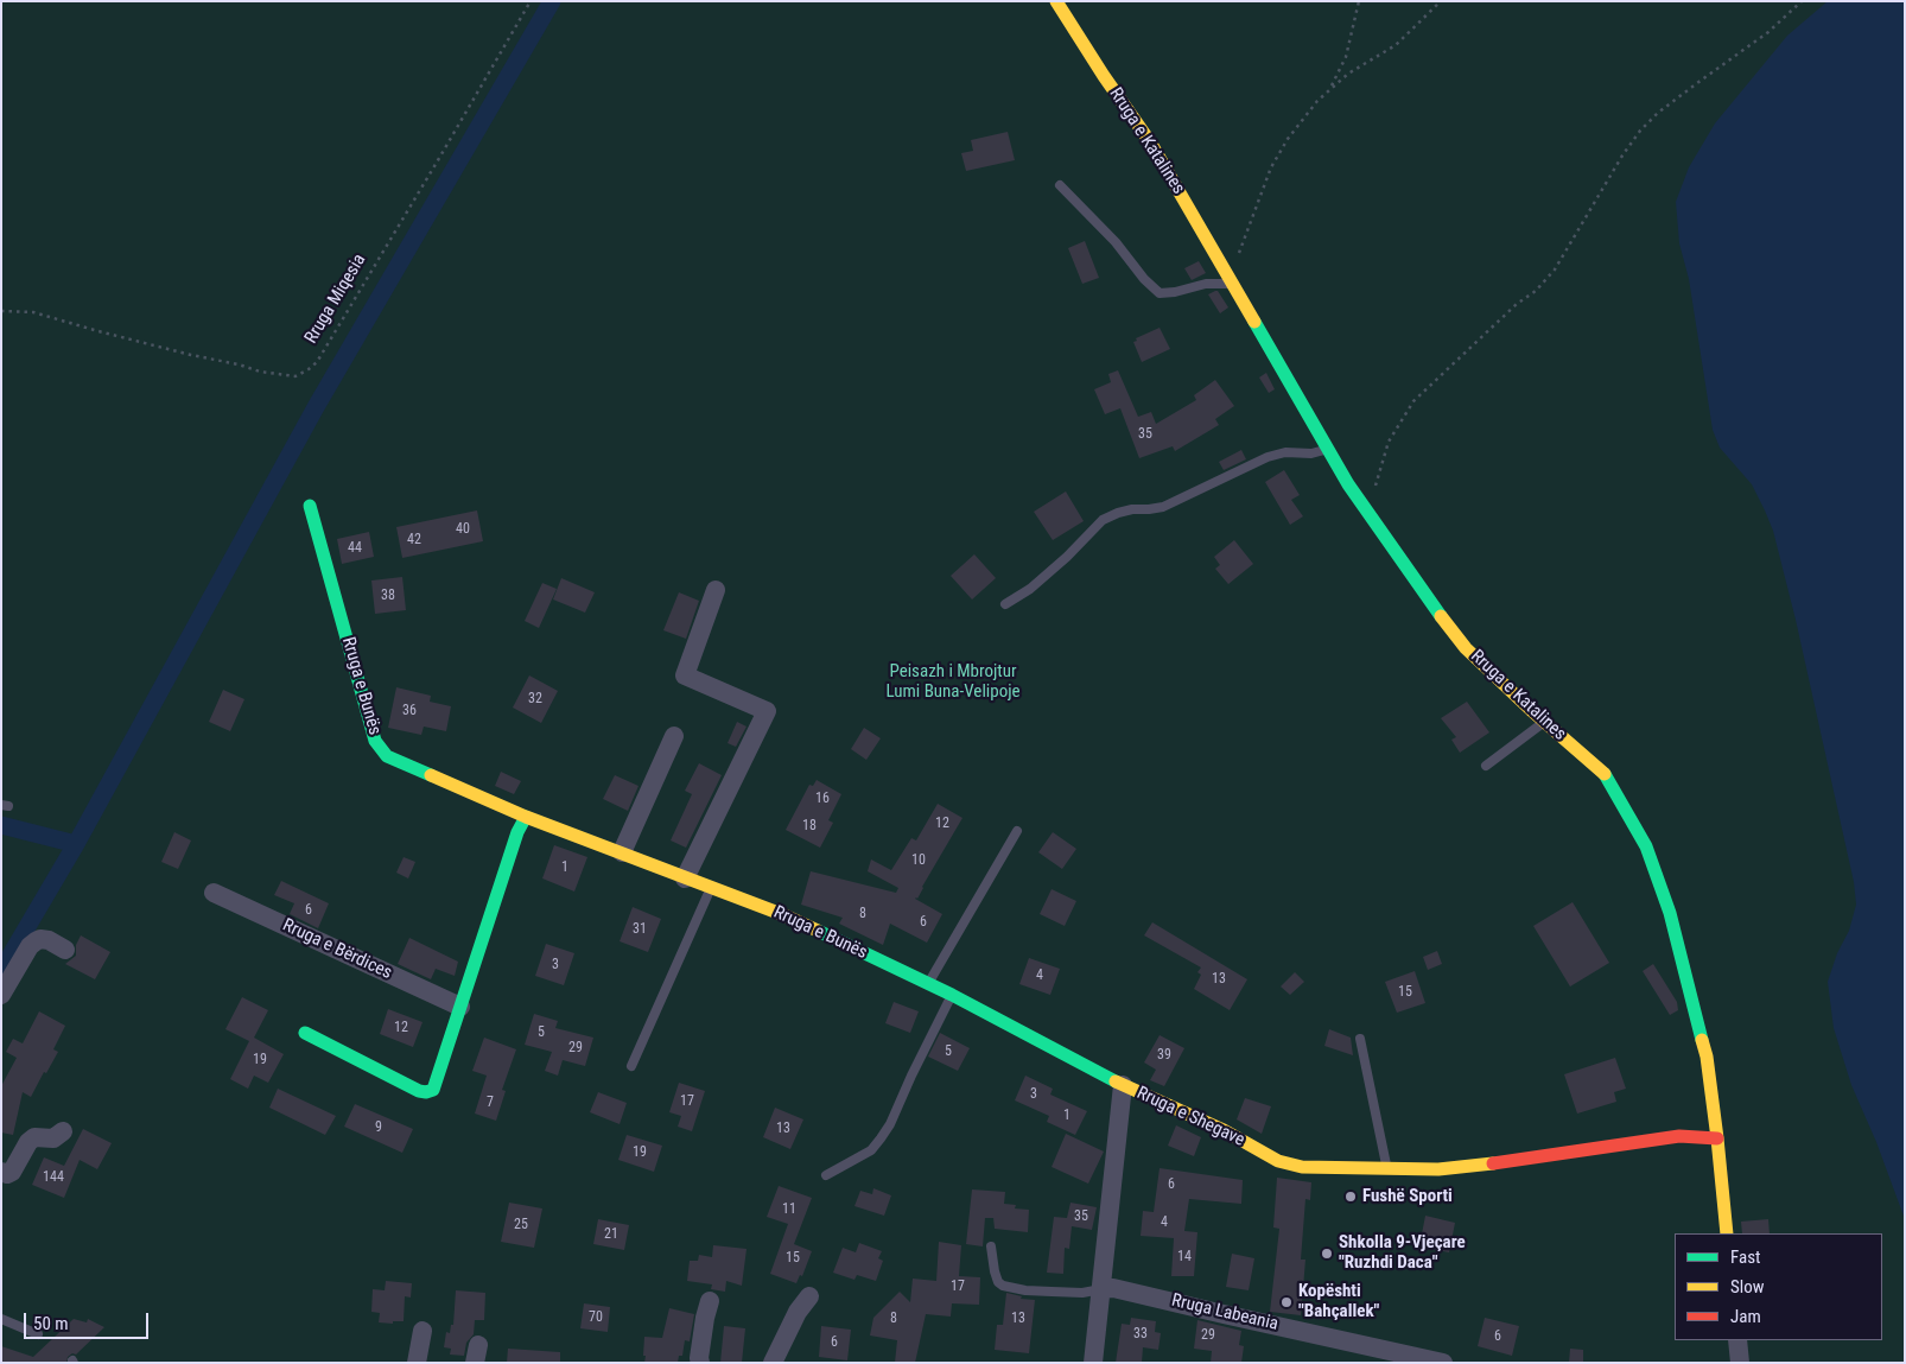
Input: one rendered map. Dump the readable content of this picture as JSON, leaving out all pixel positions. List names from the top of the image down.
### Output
{
  "streets": {
    "street": [
      "Rruga e Katalines",
      "Rruga e Bunës",
      "Rruga e Bërdices",
      "Rruga e Shegave",
      "Rruga Labeania"
    ],
    "path": ["Rruga Miqesia"]
  },
  "crossings": [
    ["Rruga e Bunës", "Rruga e Shegave"],
    ["Rruga e Shegave", "Rruga Labeania"]
  ],
  "parks": ["Peisazh i Mbrojtur Lumi Buna-Velipoje"],
  "places": ["Fushë Sporti", "Shkolla 9-Vjeçare \"Ruzhdi Daca\"", "Kopështi \"Bahçallek\""],
  "house_numbers": [
    "35",
    "40",
    "42",
    "44",
    "38",
    "32",
    "36",
    "16",
    "12",
    "18",
    "10",
    "1",
    "6",
    "8",
    "6",
    "31",
    "3",
    "4",
    "13",
    "15",
    "12",
    "5",
    "29",
    "5",
    "39",
    "19",
    "3",
    "17",
    "7",
    "1",
    "9",
    "13",
    "19",
    "144",
    "6",
    "11",
    "35",
    "4",
    "25",
    "21",
    "14",
    "15",
    "17",
    "70",
    "8",
    "13",
    "33",
    "29",
    "6",
    "6"
  ],
  "legend": ["Fast", "Slow", "Jam"],
  "scale_bar": "50 m"
}
